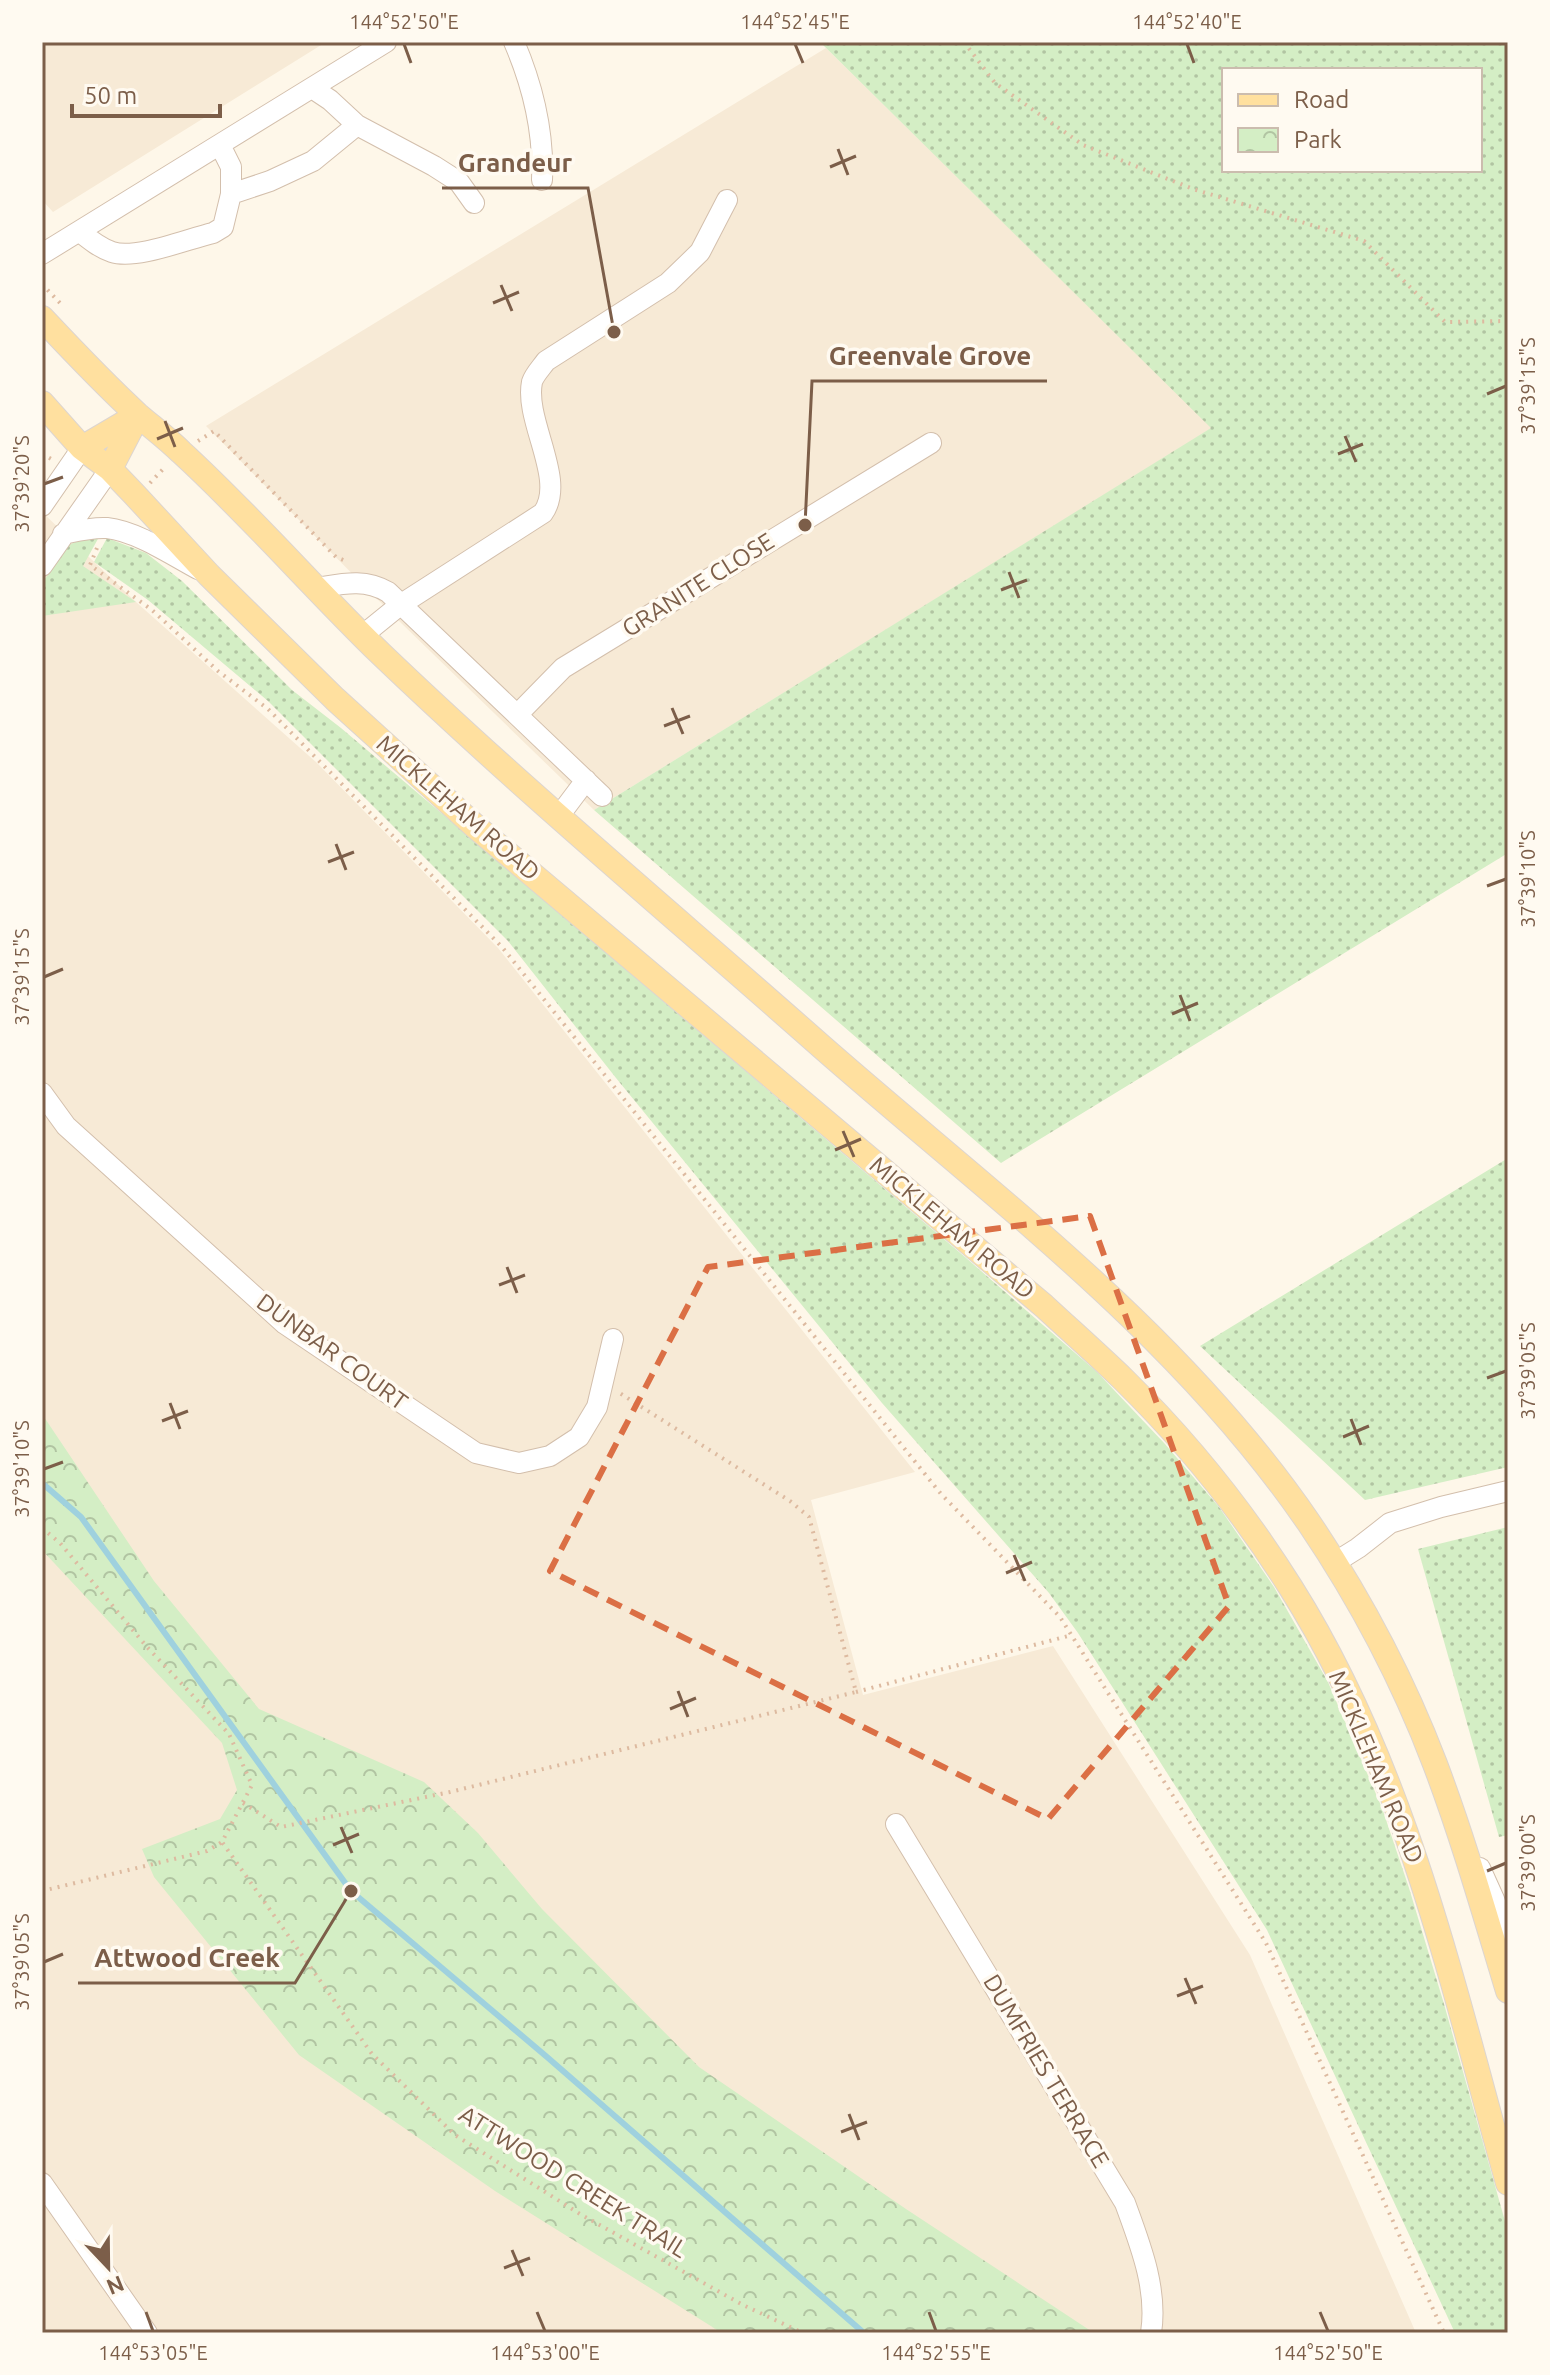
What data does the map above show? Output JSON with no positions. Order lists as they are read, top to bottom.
{
  "streets": {
    "main road": ["MICKLEHAM ROAD"],
    "street": ["GRANITE CLOSE", "DUNBAR COURT", "DUMFRIES TERRACE"],
    "path": ["ATTWOOD CREEK TRAIL"]
  },
  "places": ["Grandeur", "Greenvale Grove", "Attwood Creek"],
  "legend": ["Road", "Park"],
  "scale_bar": "50 m",
  "north": "bottom",
  "coordinates": [
    "144°52'50\"E",
    "144°52'45\"E",
    "144°52'40\"E",
    "37°39'15\"S",
    "37°39'20\"S",
    "37°39'10\"S",
    "37°39'05\"S",
    "37°39'00\"S",
    "144°53'05\"E",
    "144°53'00\"E",
    "144°52'55\"E"
  ]
}
